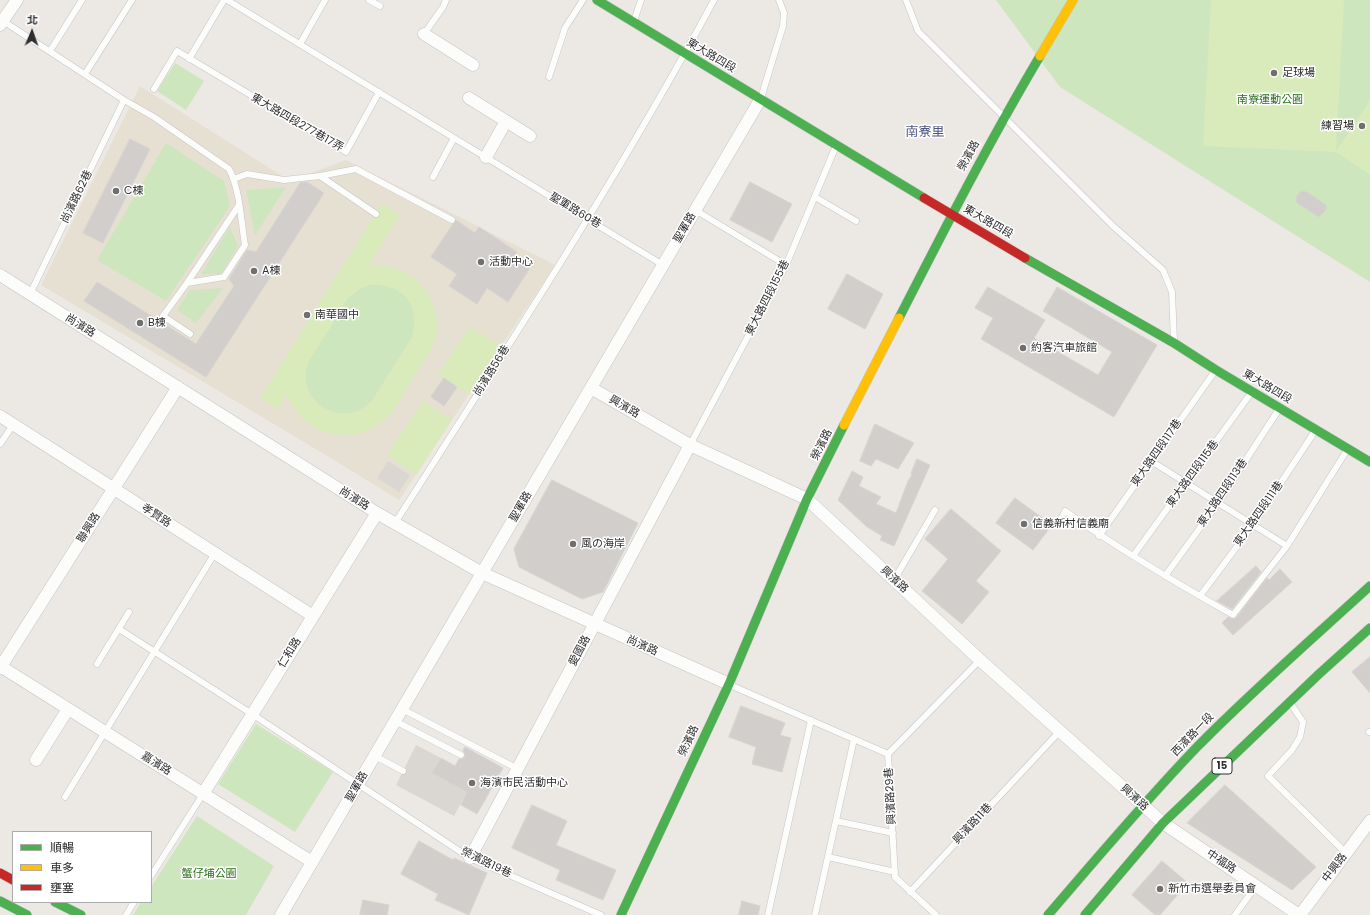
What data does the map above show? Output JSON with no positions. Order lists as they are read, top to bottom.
{
  "streets": {
    "main road": [
      "東大路四段",
      "榮濱路",
      "西濱路一段",
      "15"
    ],
    "street": [
      "聖軍路",
      "尚濱路",
      "興濱路",
      "孝賢路",
      "聯興路",
      "愛國路",
      "仁和路",
      "嘉濱路",
      "中福路",
      "中興路"
    ],
    "lane": [
      "東大路四段277巷17弄",
      "尚濱路62巷",
      "聖軍路60巷",
      "東大路四段155巷",
      "尚濱路56巷",
      "東大路四段117巷",
      "東大路四段115巷",
      "東大路四段113巷",
      "東大路四段111巷",
      "興濱路29巷",
      "興濱路11巷",
      "榮濱路19巷"
    ]
  },
  "crossings": [
    ["東大路四段", "榮濱路"],
    ["東大路四段", "聖軍路"],
    ["東大路四段", "東大路四段155巷"],
    ["東大路四段", "尚濱路56巷"],
    ["東大路四段", "東大路四段117巷"],
    ["東大路四段", "東大路四段115巷"],
    ["東大路四段", "東大路四段113巷"],
    ["東大路四段", "東大路四段111巷"],
    ["東大路四段277巷17弄", "聖軍路60巷"],
    ["榮濱路", "尚濱路"],
    ["榮濱路", "興濱路"],
    ["尚濱路62巷", "尚濱路"],
    ["聖軍路60巷", "聖軍路"],
    ["聖軍路60巷", "尚濱路56巷"],
    ["聖軍路", "尚濱路"],
    ["聖軍路", "興濱路"],
    ["聖軍路", "嘉濱路"],
    ["聖軍路", "榮濱路19巷"],
    ["東大路四段155巷", "興濱路"],
    ["東大路四段155巷", "愛國路"],
    ["尚濱路", "尚濱路56巷"],
    ["尚濱路", "聯興路"],
    ["尚濱路", "愛國路"],
    ["尚濱路", "仁和路"],
    ["興濱路", "愛國路"],
    ["興濱路", "西濱路一段"],
    ["興濱路", "15"],
    ["興濱路", "興濱路29巷"],
    ["興濱路", "興濱路11巷"],
    ["興濱路", "中福路"],
    ["孝賢路", "聯興路"],
    ["孝賢路", "仁和路"],
    ["聯興路", "嘉濱路"],
    ["愛國路", "榮濱路19巷"],
    ["仁和路", "嘉濱路"],
    ["仁和路", "榮濱路19巷"],
    ["15", "中福路"],
    ["中福路", "中興路"]
  ],
  "districts": ["南寮里"],
  "parks": ["南寮運動公園", "蟹仔埔公園"],
  "places": [
    "足球場",
    "練習場",
    "C棟",
    "活動中心",
    "A棟",
    "南華國中",
    "B棟",
    "約客汽車旅館",
    "信義新村信義廟",
    "風の海岸",
    "海濱市民活動中心",
    "新竹市選舉委員會"
  ],
  "legend": ["順暢", "車多", "壅塞"],
  "north": "top"
}
